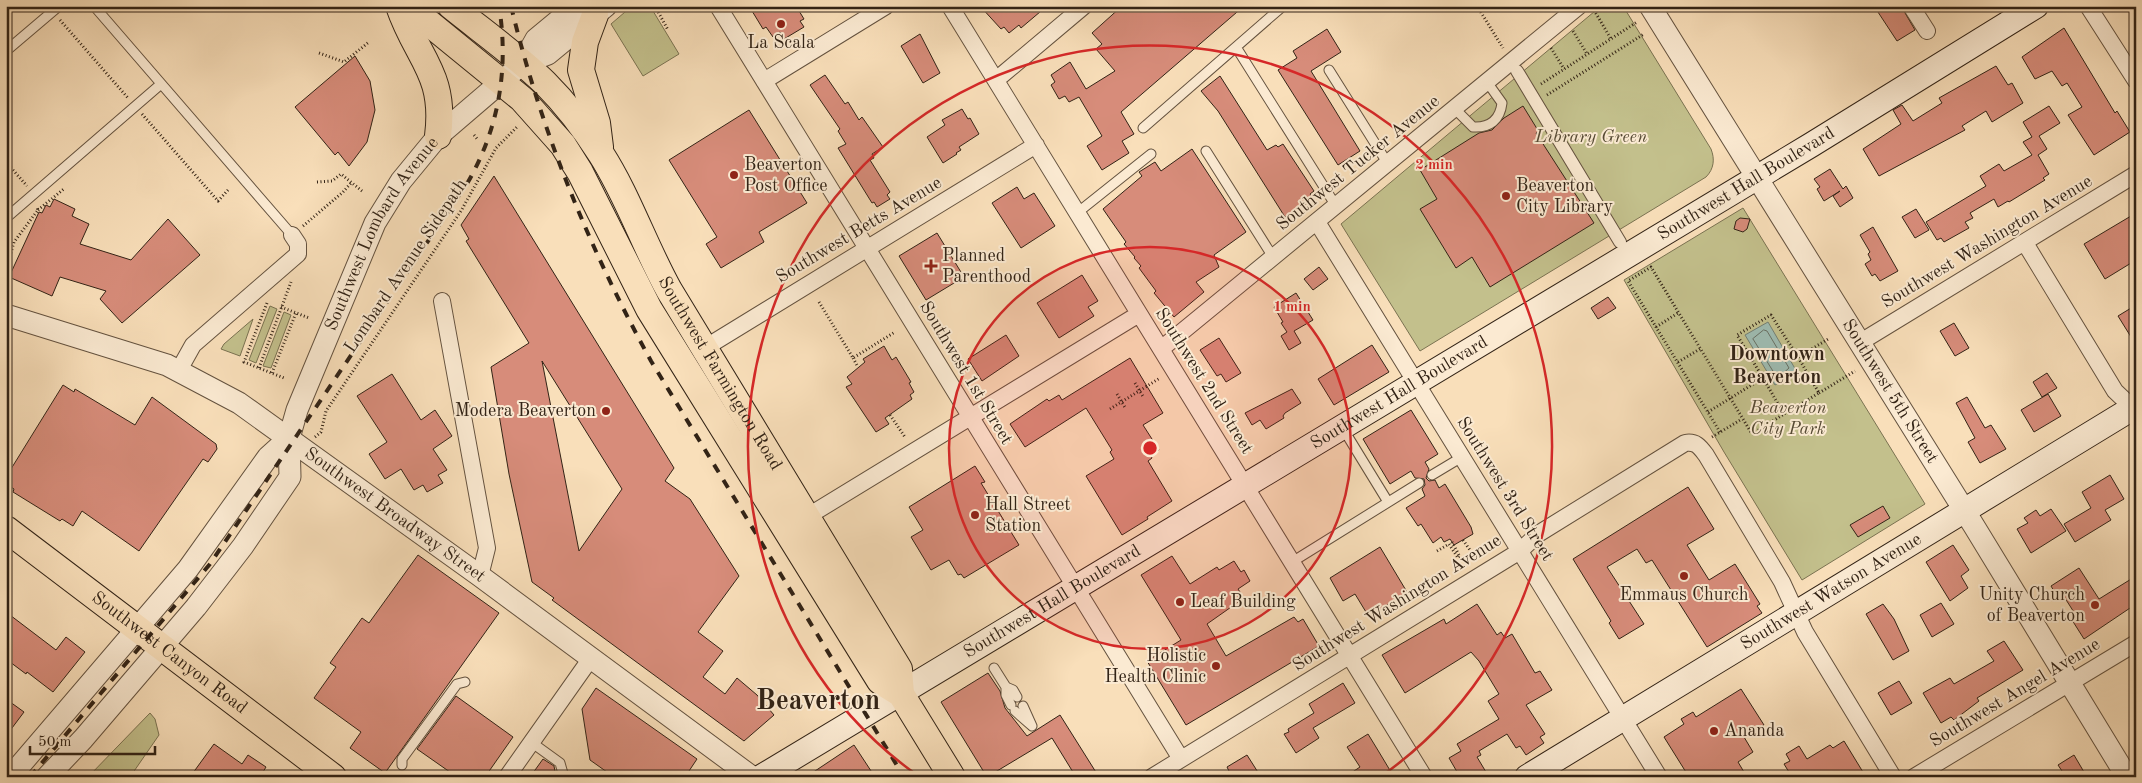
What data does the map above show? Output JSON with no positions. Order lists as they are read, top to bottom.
{
  "streets": {
    "main road": [
      "Southwest Hall Boulevard",
      "Southwest Farmington Road",
      "Southwest Watson Avenue",
      "Southwest Canyon Road"
    ],
    "street": [
      "Southwest Tucker Avenue",
      "Southwest Betts Avenue",
      "Southwest Lombard Avenue",
      "Southwest Washington Avenue",
      "Southwest 1st Street",
      "Southwest 2nd Street",
      "Southwest 5th Street",
      "Southwest 3rd Street",
      "Southwest Broadway Street",
      "Southwest Angel Avenue"
    ],
    "path": ["Lombard Avenue Sidepath"]
  },
  "crossings": [
    ["Southwest Tucker Avenue", "Southwest 2nd Street"],
    ["Southwest Tucker Avenue", "Southwest 3rd Street"],
    ["Southwest Hall Boulevard", "Southwest 1st Street"],
    ["Southwest Hall Boulevard", "Southwest Farmington Road"],
    ["Southwest Hall Boulevard", "Southwest 2nd Street"],
    ["Southwest Hall Boulevard", "Southwest 5th Street"],
    ["Southwest Hall Boulevard", "Southwest 3rd Street"],
    ["Southwest Betts Avenue", "Southwest 1st Street"],
    ["Southwest Betts Avenue", "Southwest Farmington Road"],
    ["Southwest Betts Avenue", "Southwest 2nd Street"],
    ["Southwest Lombard Avenue", "Southwest Farmington Road"],
    ["Southwest Lombard Avenue", "Southwest Broadway Street"],
    ["Southwest Lombard Avenue", "Southwest Canyon Road"],
    ["Southwest Washington Avenue", "Southwest 1st Street"],
    ["Southwest Washington Avenue", "Southwest 2nd Street"],
    ["Southwest Washington Avenue", "Southwest 5th Street"],
    ["Southwest Washington Avenue", "Southwest 3rd Street"],
    ["Southwest 5th Street", "Southwest Watson Avenue"],
    ["Southwest 5th Street", "Southwest Angel Avenue"],
    ["Southwest 3rd Street", "Southwest Watson Avenue"]
  ],
  "districts": ["Downtown Beaverton", "Beaverton"],
  "parks": ["Library Green", "Beaverton City Park"],
  "places": {
    "other": [
      "La Scala",
      "Beaverton Post Office",
      "Beaverton City Library",
      "Modera Beaverton",
      "Hall Street Station",
      "Emmaus Church",
      "Leaf Building",
      "Unity Church of Beaverton",
      "Holistic Health Clinic",
      "Ananda"
    ],
    "health": ["Planned Parenthood"]
  },
  "scale_bar": "50 m",
  "rings": ["2 min", "1 min"]
}
